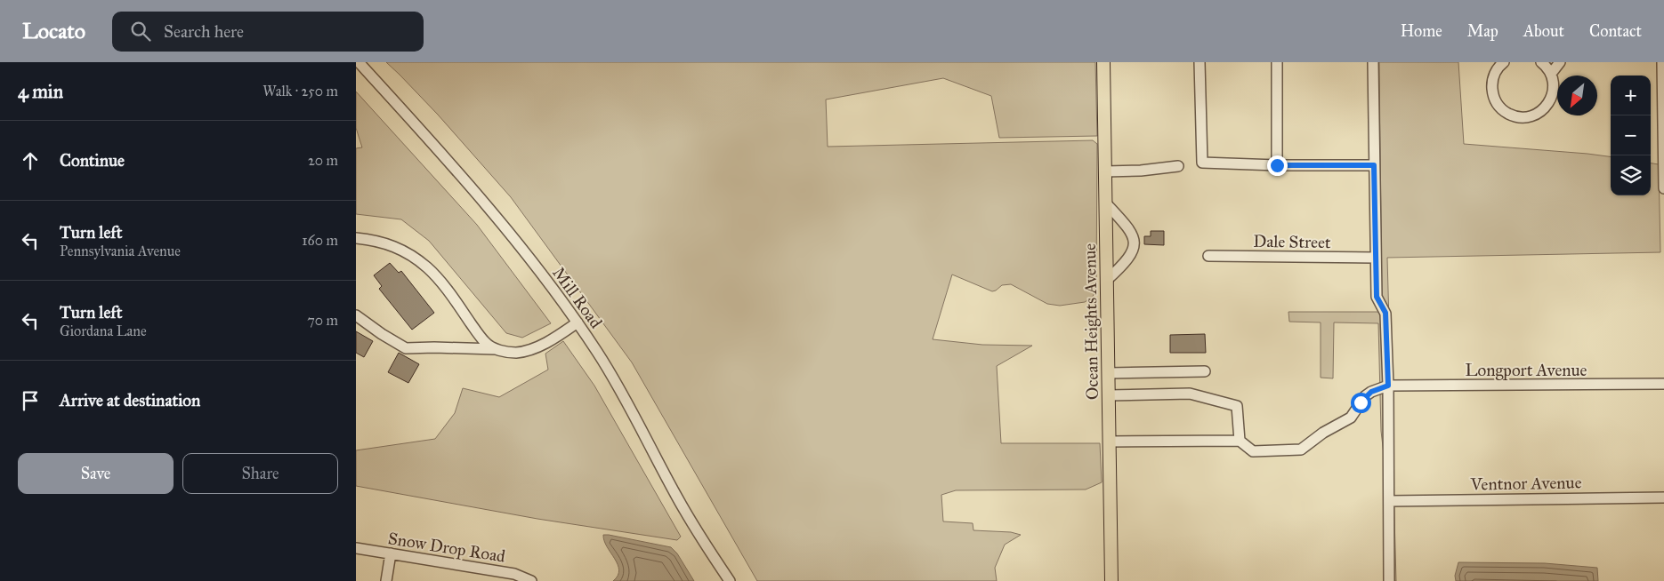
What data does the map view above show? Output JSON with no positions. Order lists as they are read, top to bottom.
{
  "streets": {
    "main road": ["Ocean Heights Avenue"],
    "street": [
      "Dale Street",
      "Mill Road",
      "Longport Avenue",
      "Ventnor Avenue",
      "Snow Drop Road"
    ]
  },
  "north": "bottom left",
  "page": {
    "header": "Locato",
    "search": "Search here",
    "nav": [
      "Home",
      "Map",
      "About",
      "Contact"
    ],
    "heading": ["4 min", "Walk · 250 m"],
    "map_buttons": ["+", "−"],
    "list": [
      ["Continue", "20 m"],
      ["Turn left", "Pennsylvania Avenue", "160 m"],
      ["Turn left", "Giordana Lane", "70 m"],
      "Arrive at destination"
    ],
    "buttons": ["Save", "Share"]
  }
}
